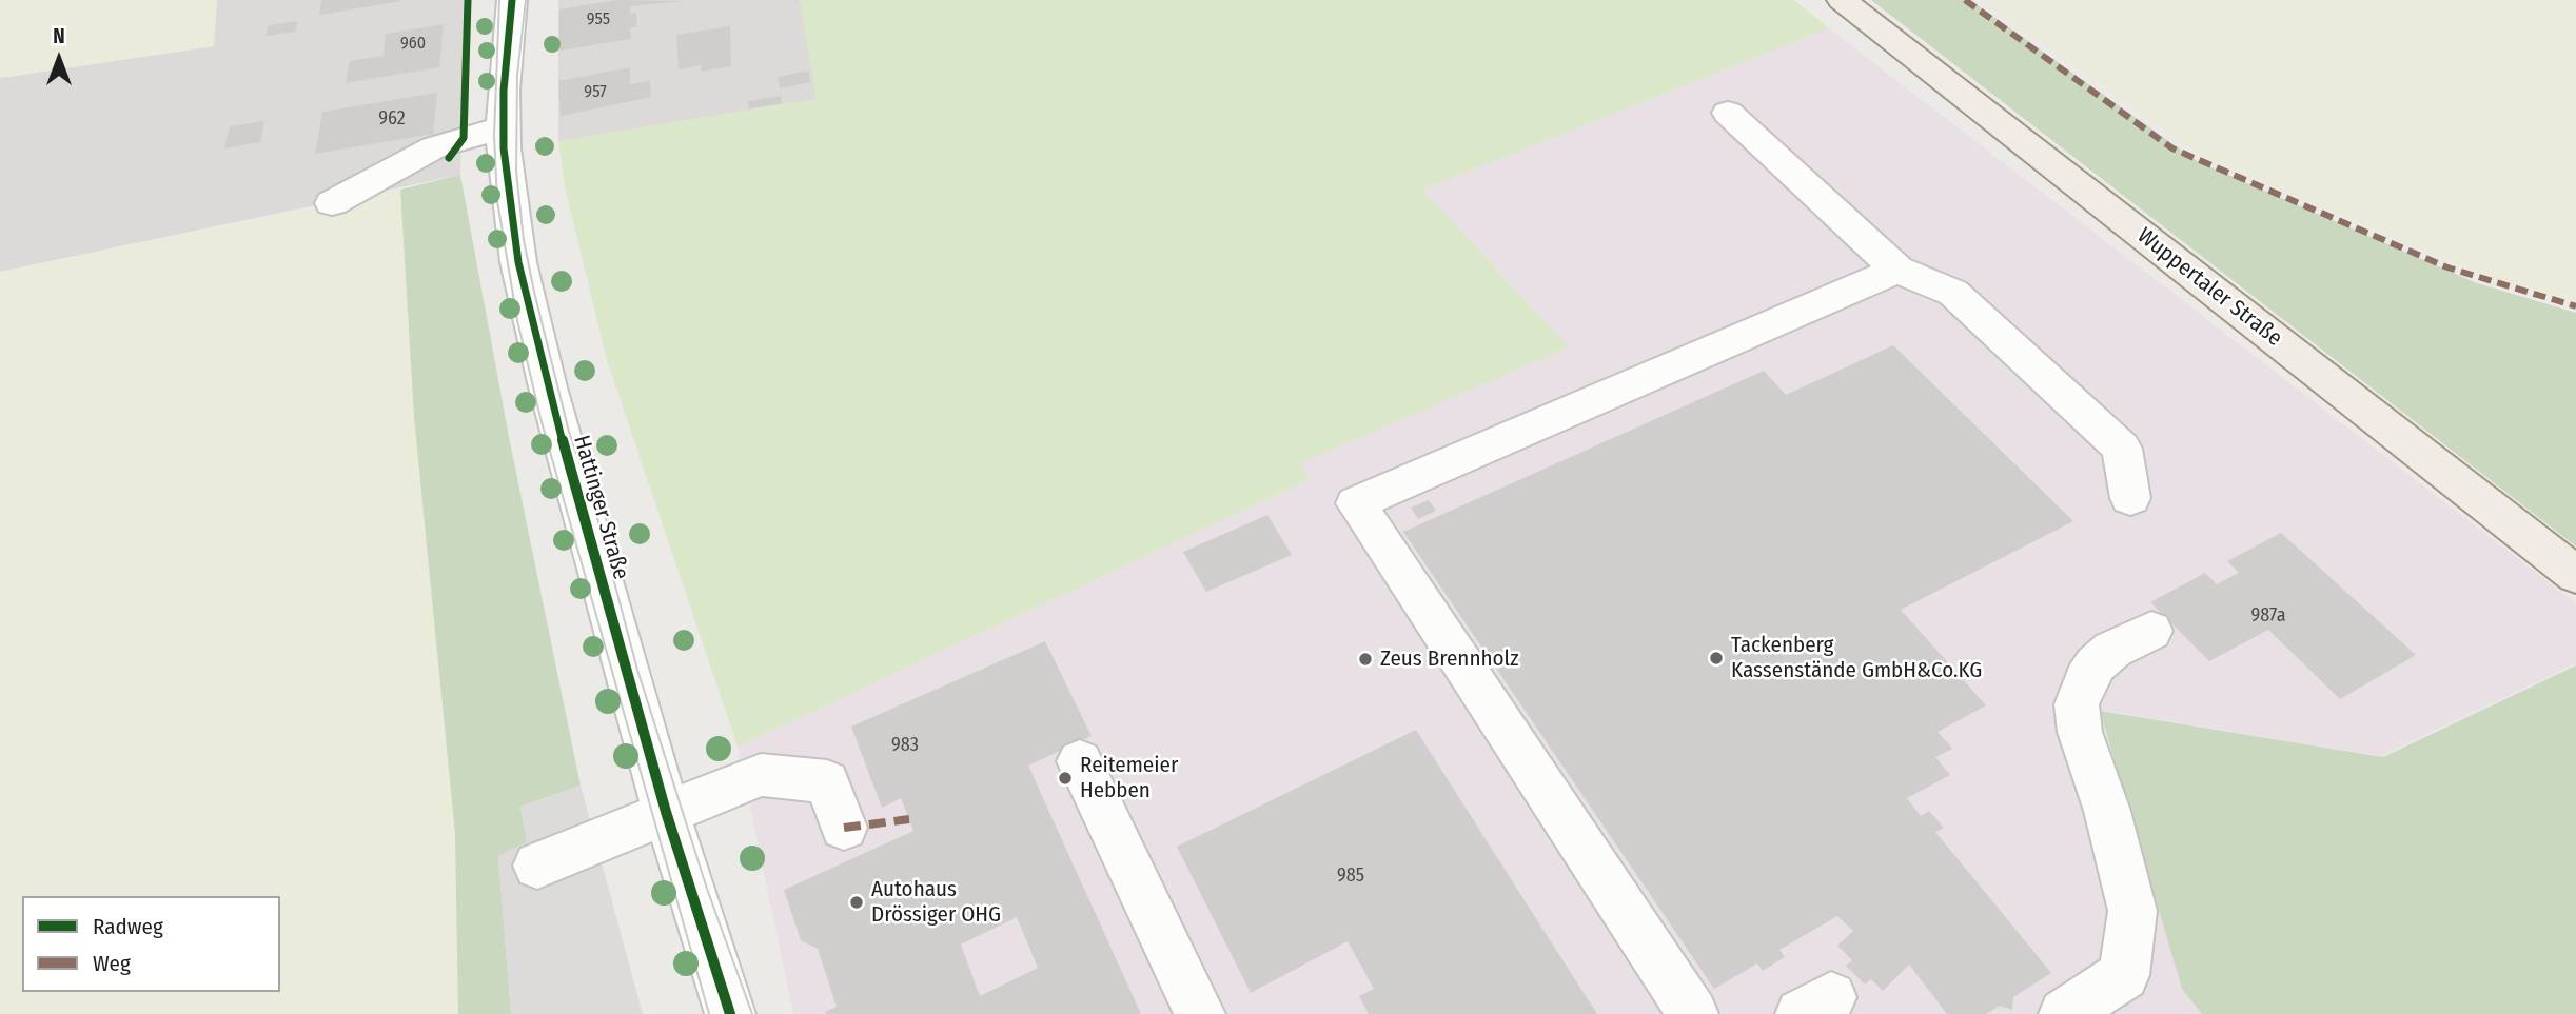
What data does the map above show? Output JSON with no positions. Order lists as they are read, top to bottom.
{
  "streets": {
    "main road": ["Wuppertaler Straße"],
    "street": ["Hattinger Straße"]
  },
  "places": [
    "Tackenberg Kassenstände GmbH&Co.KG",
    "Zeus Brennholz",
    "Reitemeier Hebben",
    "Autohaus Drössiger OHG"
  ],
  "house_numbers": [
    "955",
    "960",
    "957",
    "962",
    "987a",
    "983",
    "985"
  ],
  "legend": ["Radweg", "Weg"],
  "north": "top"
}
